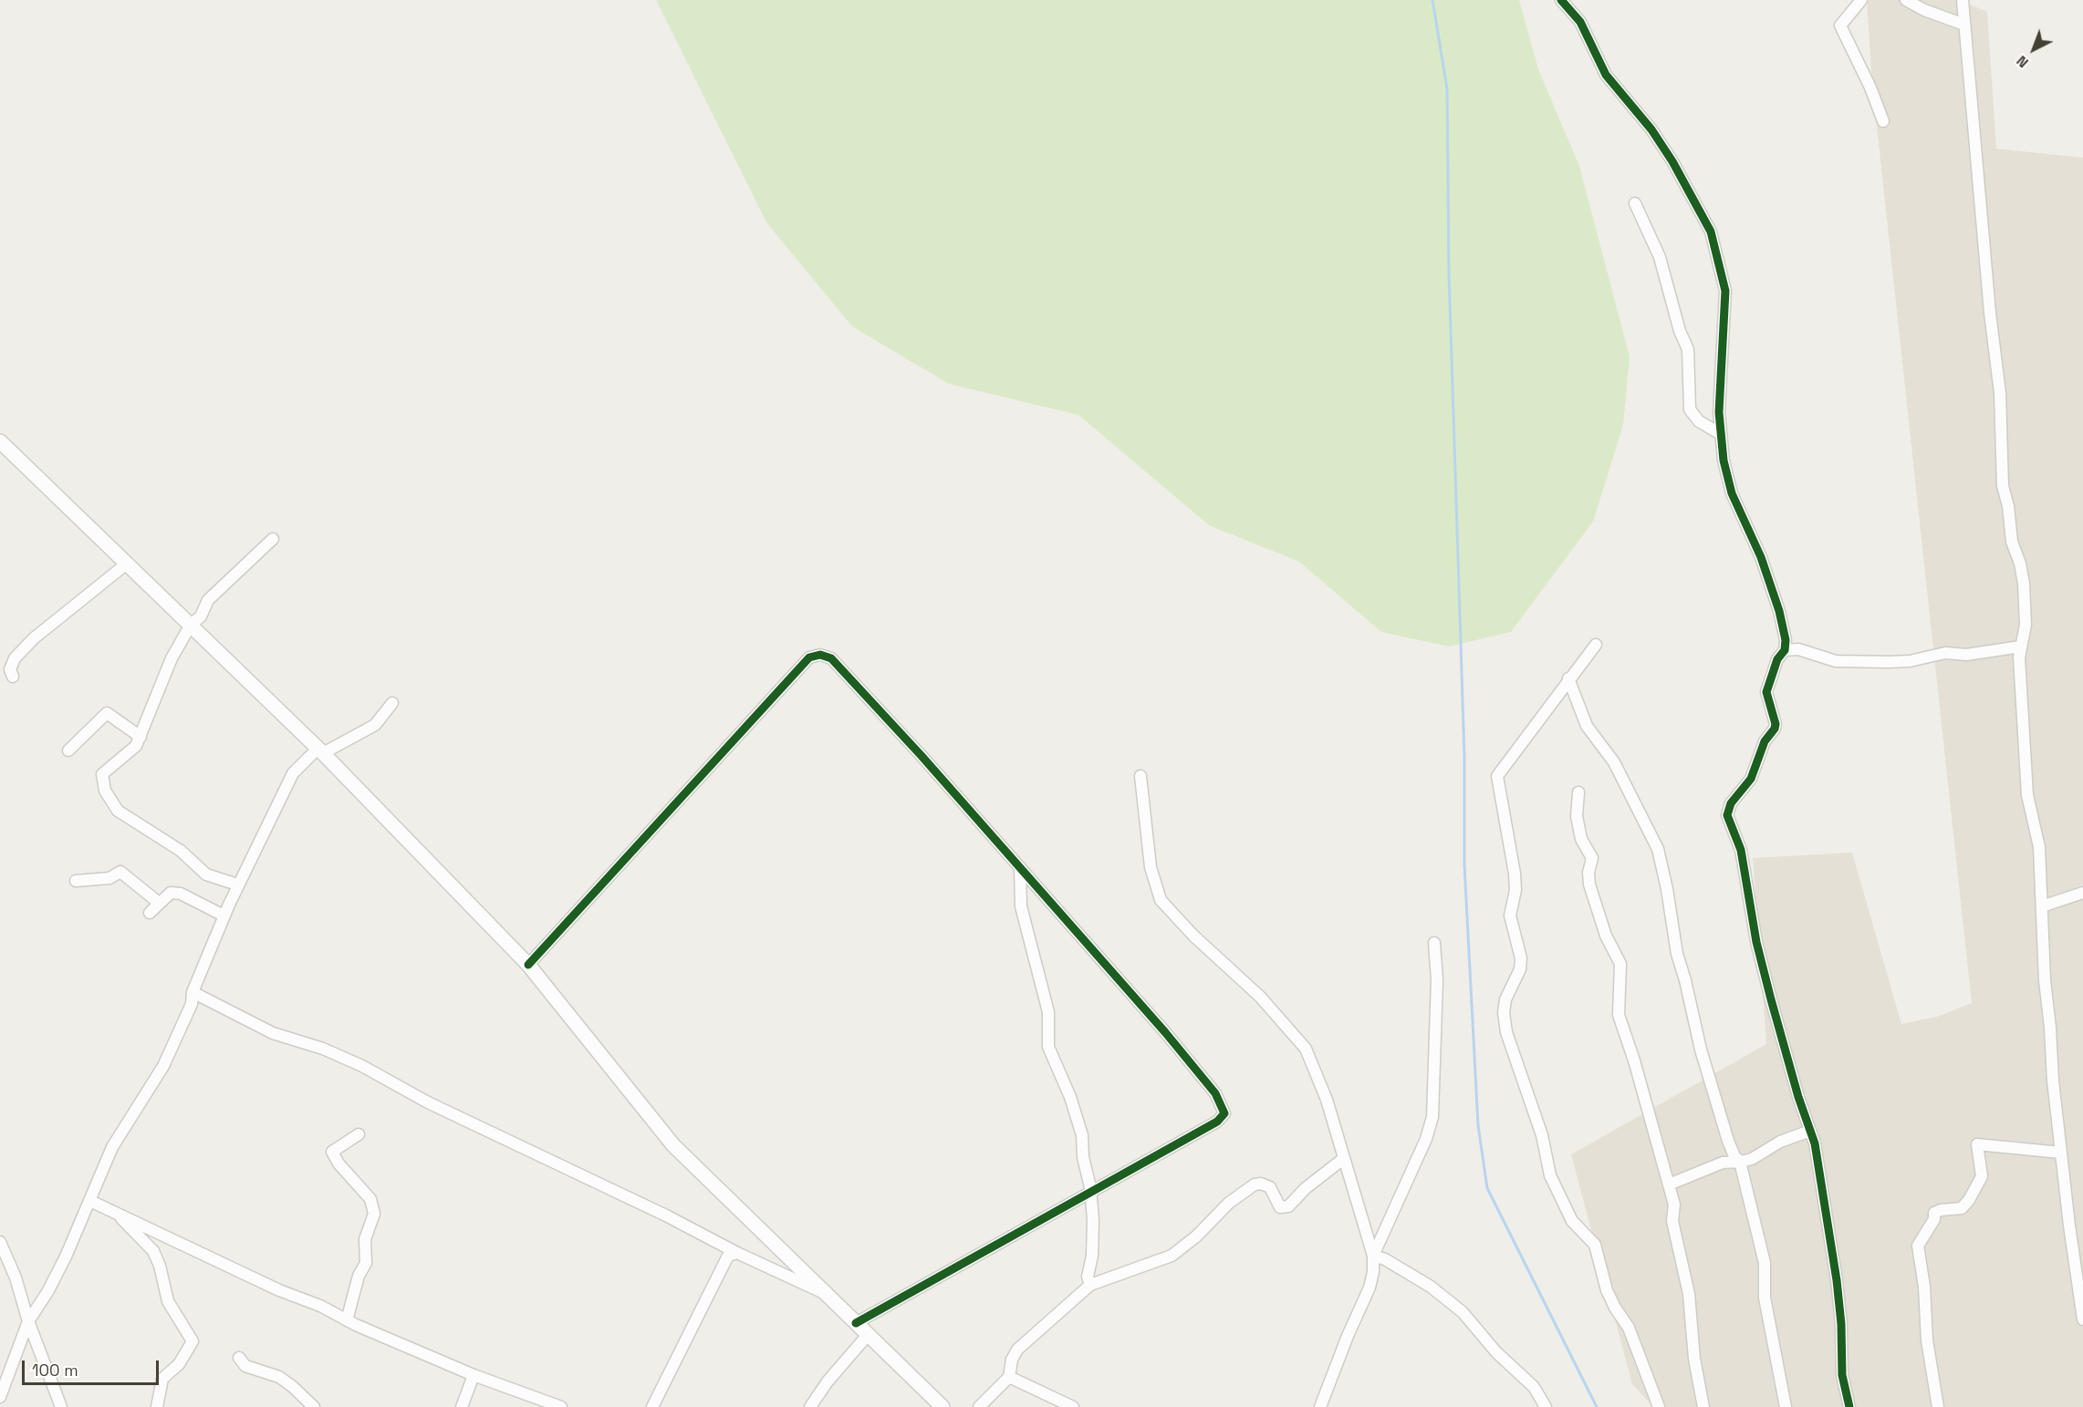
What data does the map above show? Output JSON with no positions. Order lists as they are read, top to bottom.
{
  "scale_bar": "100 m",
  "north": "bottom left"
}
